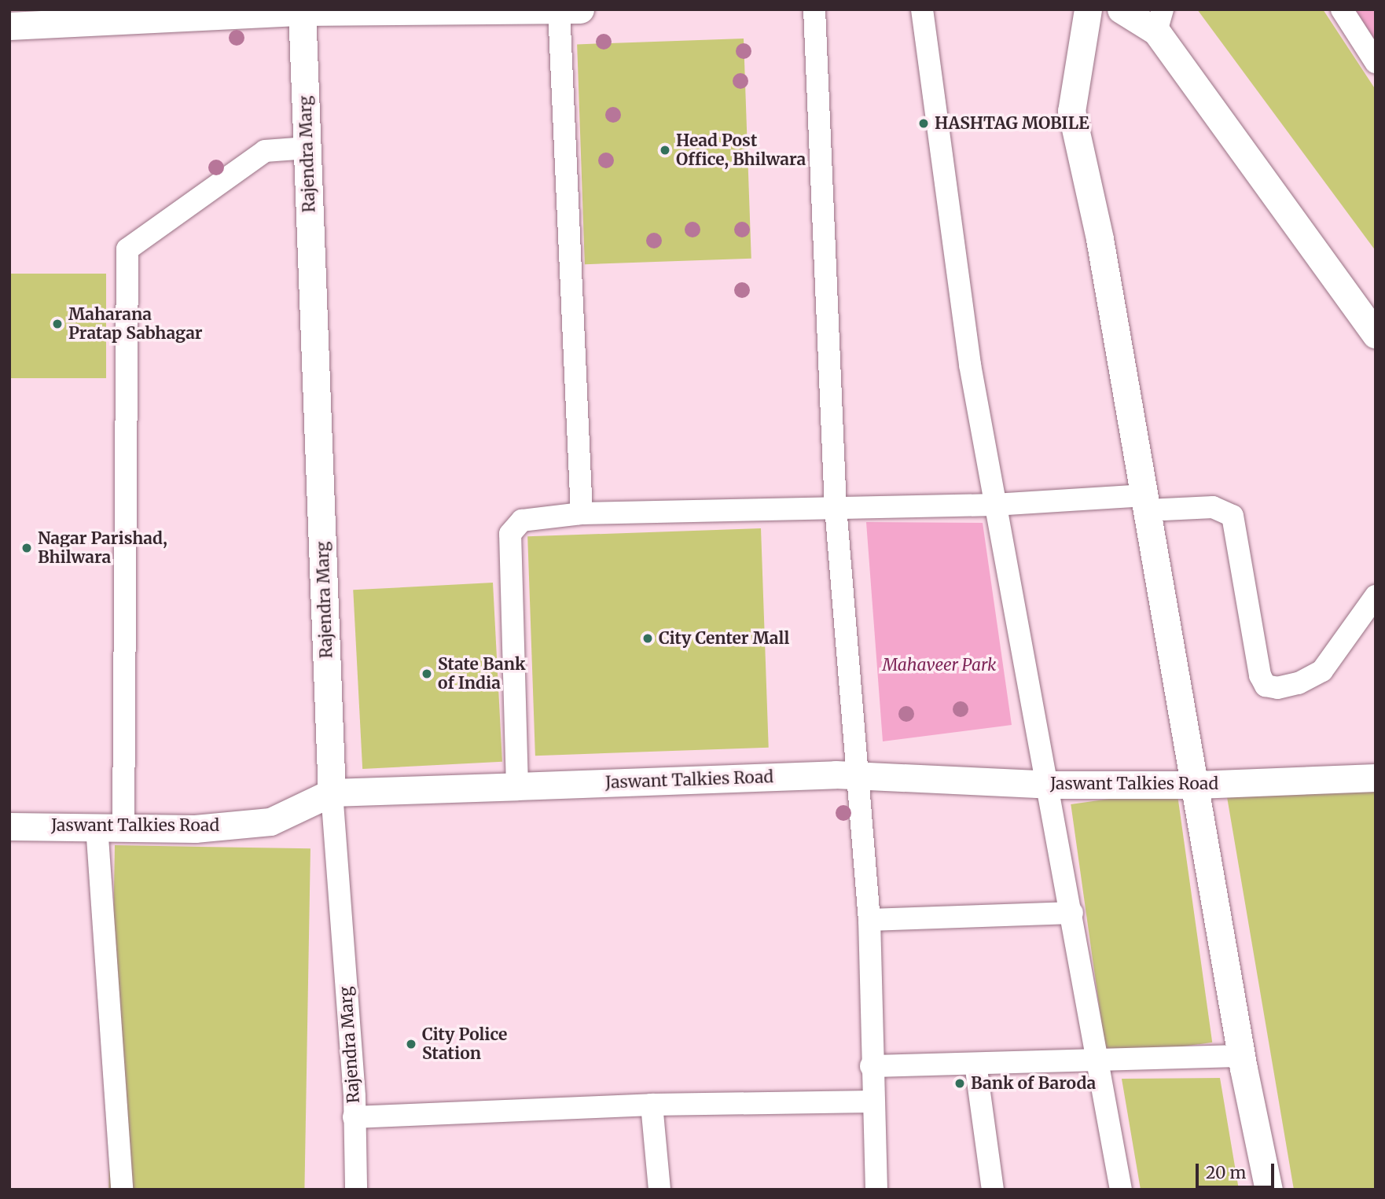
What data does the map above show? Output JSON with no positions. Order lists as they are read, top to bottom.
{
  "streets": {
    "street": ["Rajendra Marg", "Jaswant Talkies Road"]
  },
  "crossings": [
    ["Rajendra Marg", "Jaswant Talkies Road"]
  ],
  "parks": ["Mahaveer Park"],
  "places": [
    "HASHTAG MOBILE",
    "Head Post Office, Bhilwara",
    "Maharana Pratap Sabhagar",
    "Nagar Parishad, Bhilwara",
    "City Center Mall",
    "State Bank of India",
    "City Police Station",
    "Bank of Baroda"
  ],
  "scale_bar": "20 m"
}
